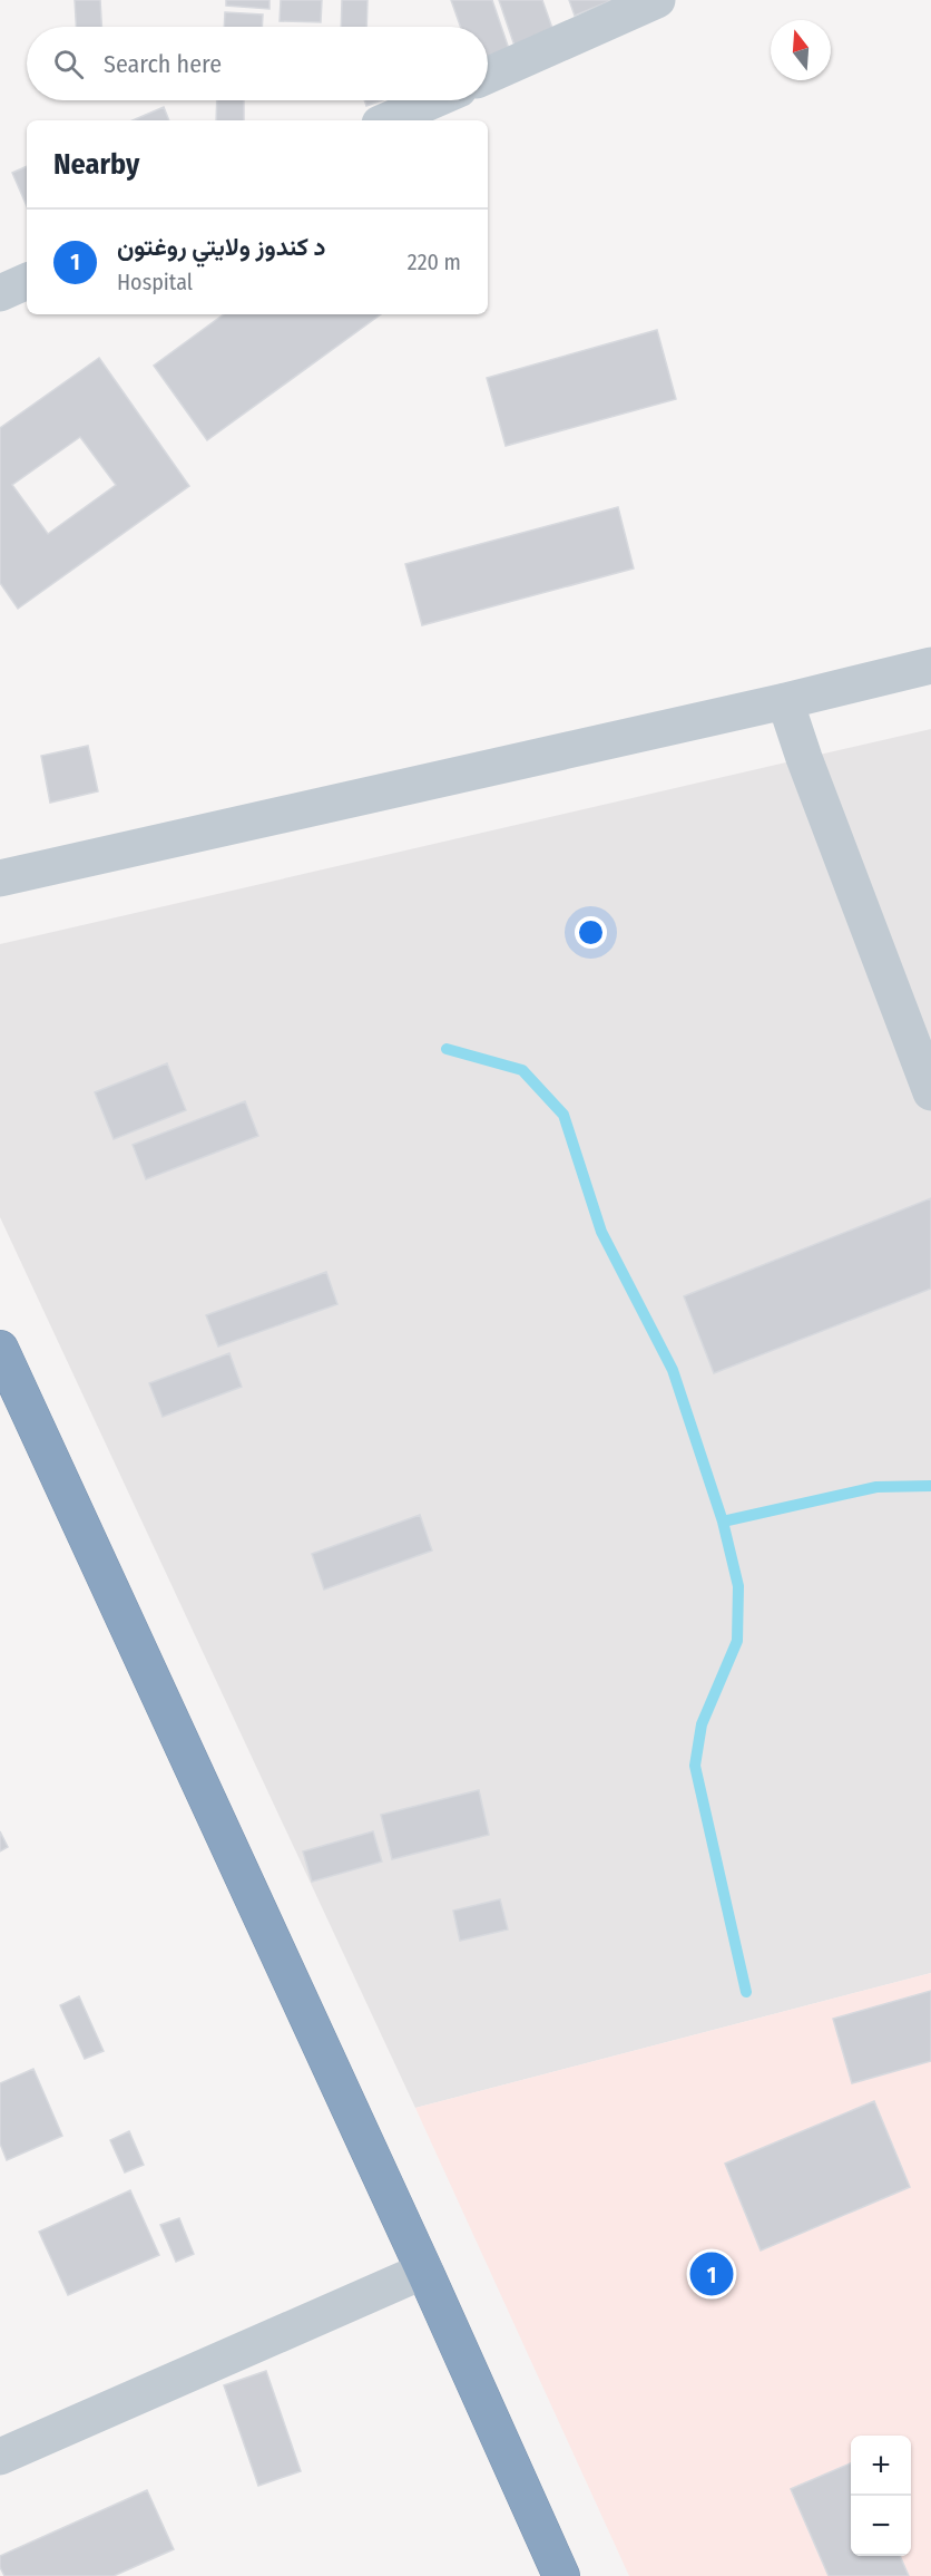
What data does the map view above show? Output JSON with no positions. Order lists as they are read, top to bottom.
{
  "north": "top",
  "page": {
    "search": "Search here",
    "heading": "Nearby",
    "list": [
      {
        "mark": "1",
        "name": "د کندوز ولایتي روغتون",
        "note": "Hospital",
        "value": "220 m"
      }
    ],
    "pins": "1",
    "map_buttons": ["+", "−"]
  }
}
